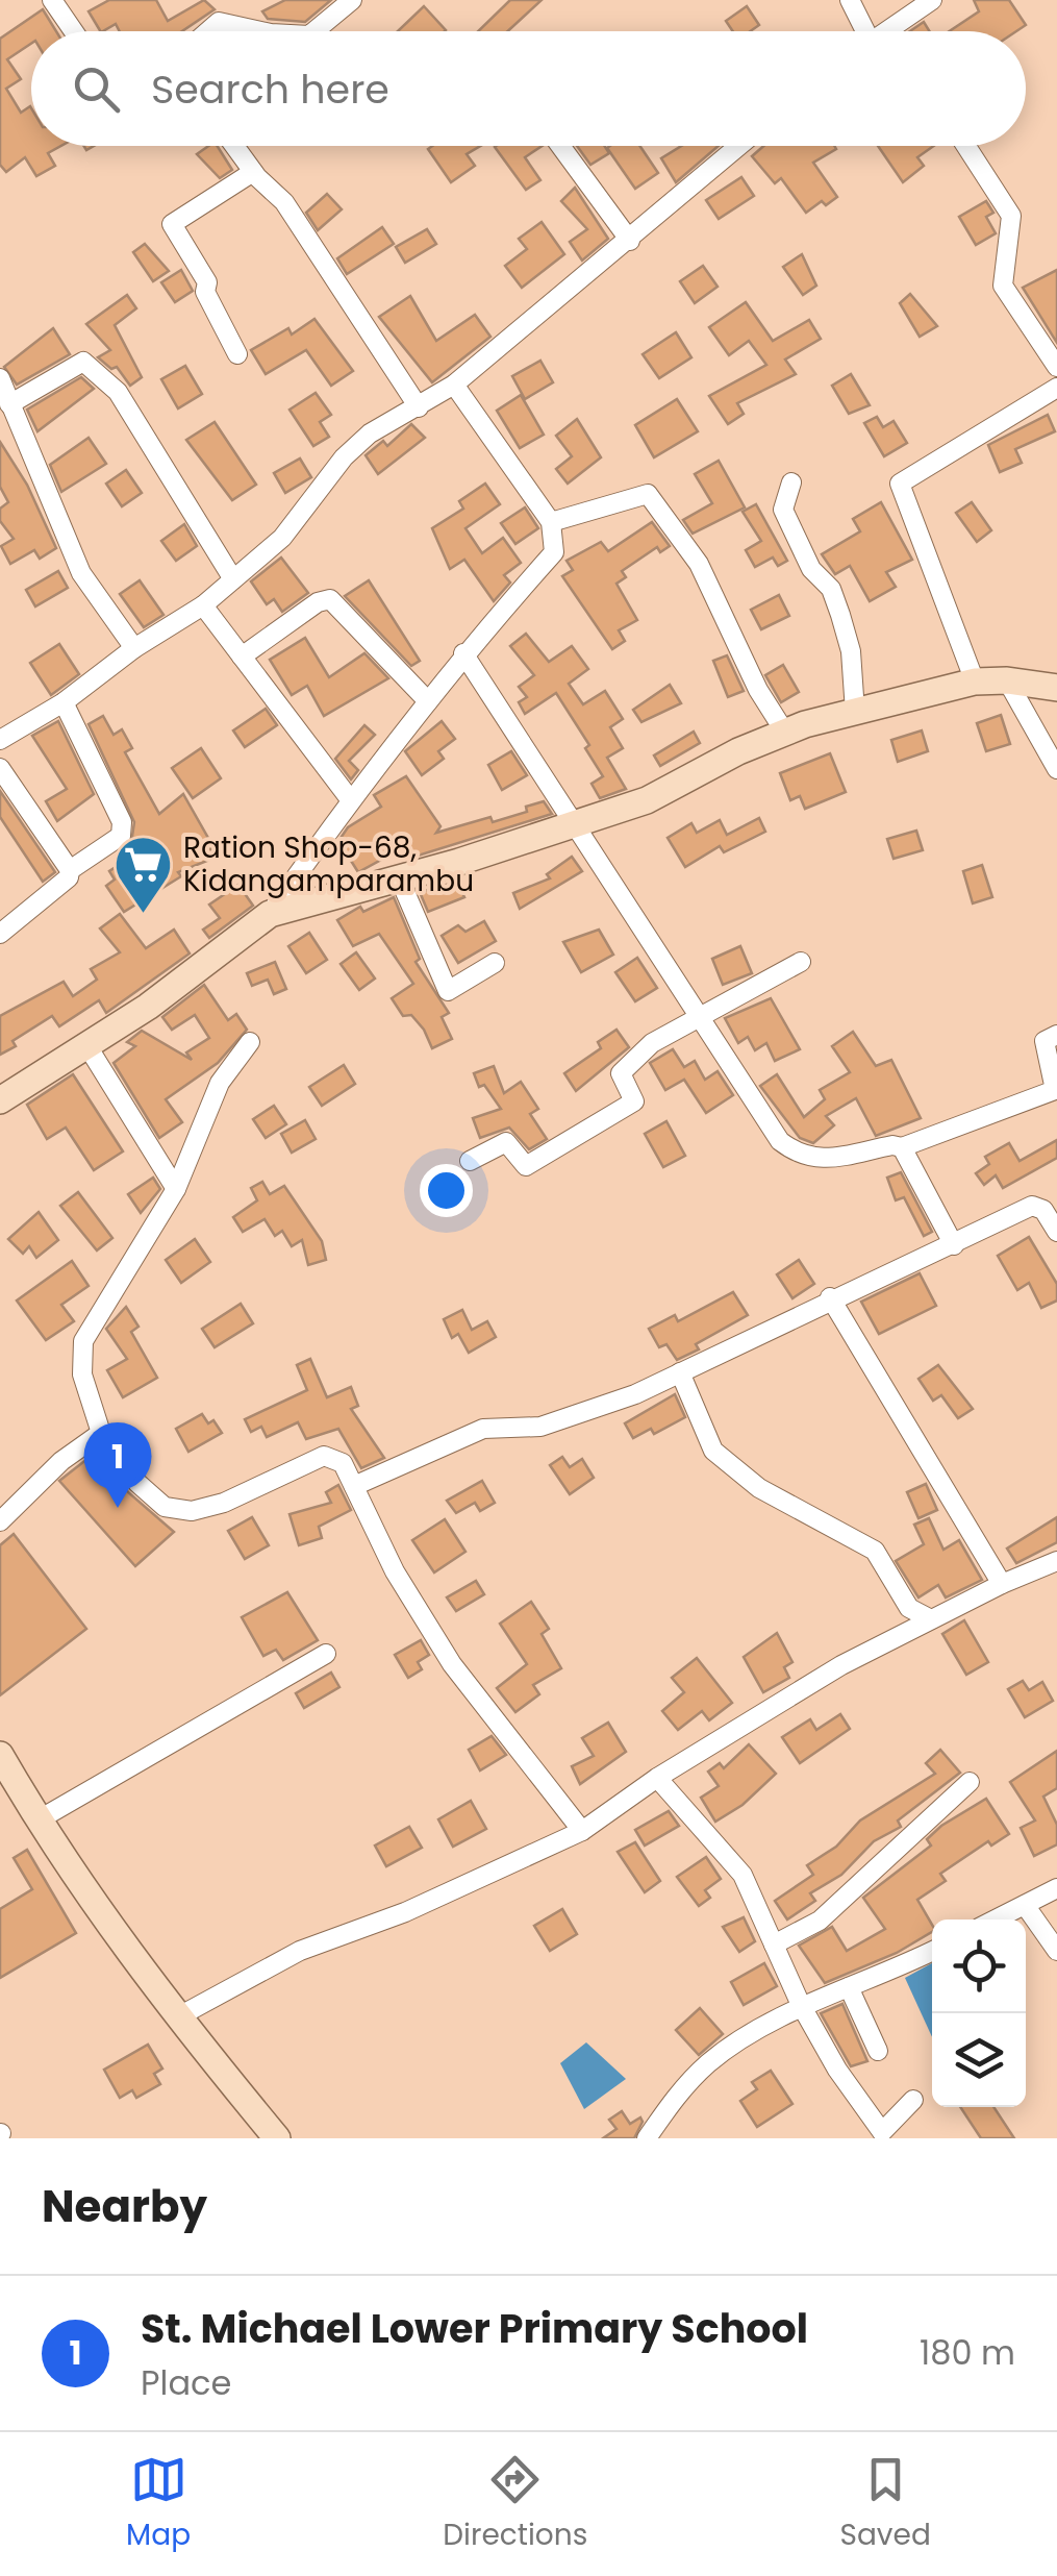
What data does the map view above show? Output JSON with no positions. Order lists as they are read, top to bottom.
{
  "places": {
    "supermarket": ["Ration Shop-68, Kidangamparambu"]
  },
  "page": {
    "search": "Search here",
    "pins": "1",
    "heading": "Nearby",
    "list": [
      {
        "mark": "1",
        "name": "St. Michael Lower Primary School",
        "note": "Place",
        "value": "180 m"
      }
    ],
    "nav": ["Map", "Directions", "Saved"]
  }
}
